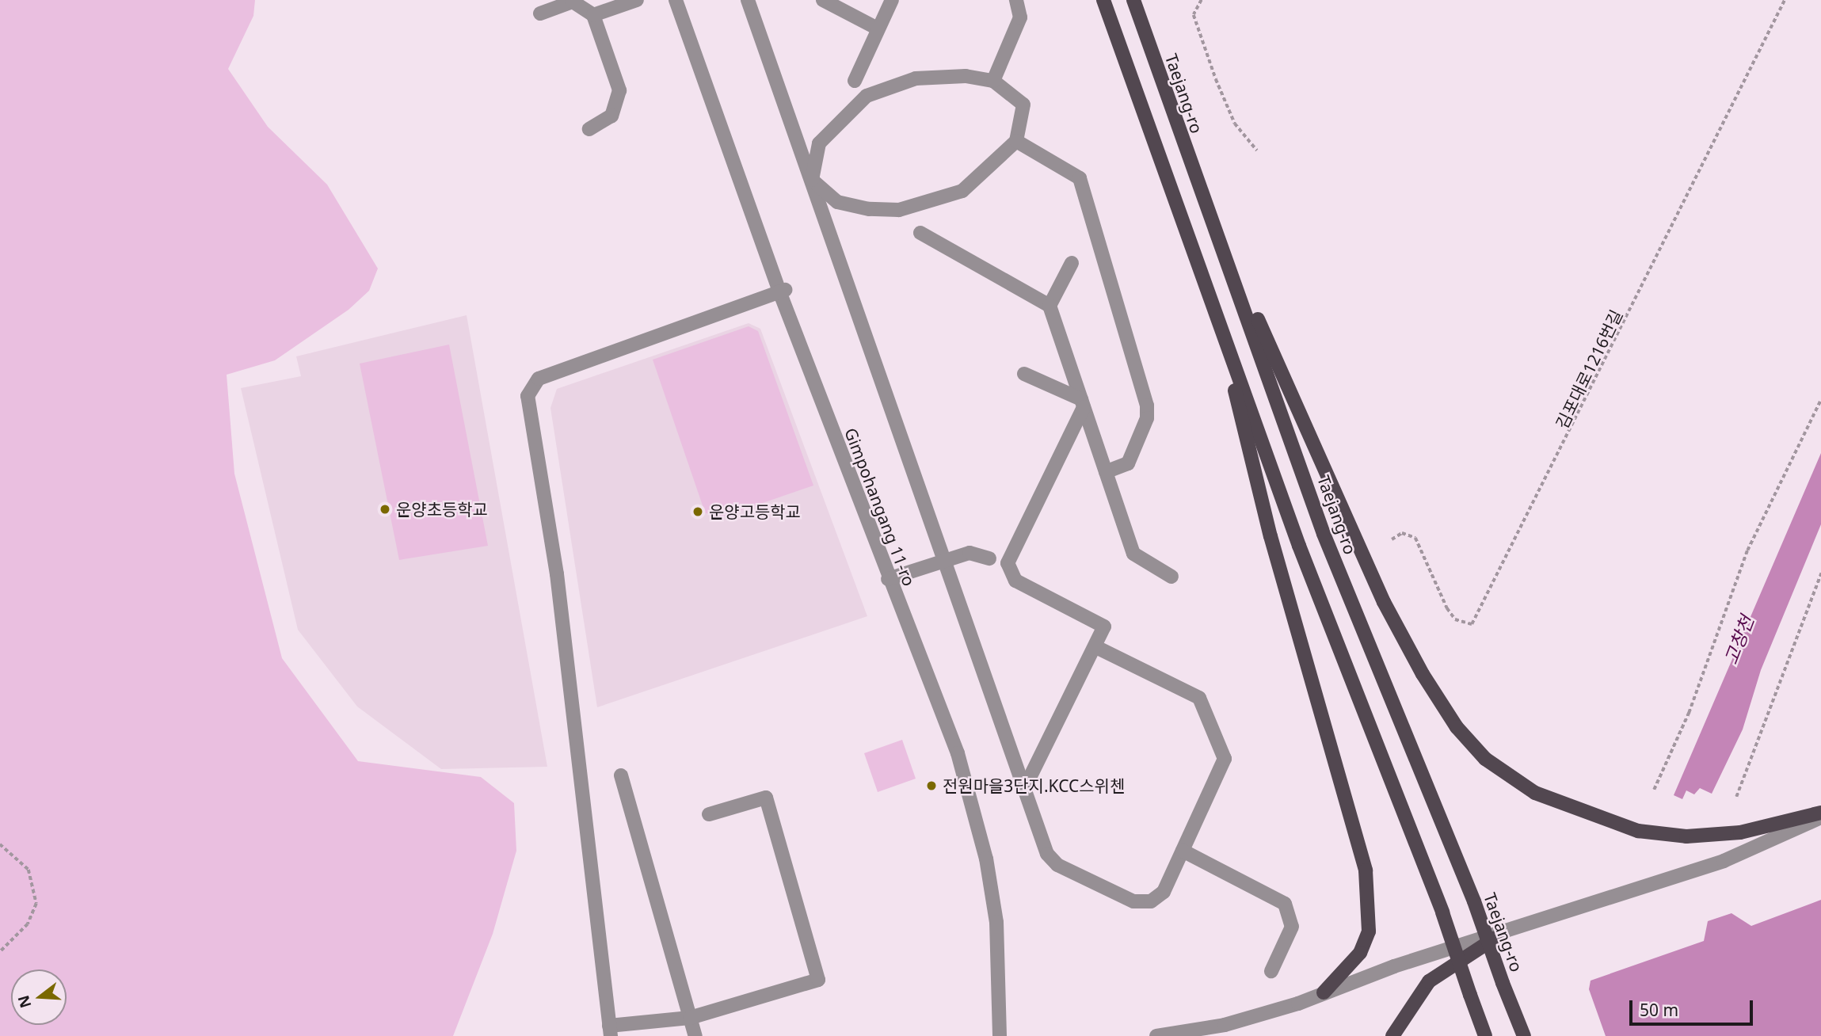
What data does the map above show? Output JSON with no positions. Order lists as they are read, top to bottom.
{
  "streets": {
    "main road": ["Taejang-ro"],
    "street": ["Gimpohangang 11-ro"],
    "path": ["김포대로1216번길"]
  },
  "water": ["고창천"],
  "places": ["운양초등학교", "운양고등학교", "전원마을3단지.KCC스위첸"],
  "scale_bar": "50 m",
  "north": "left"
}
